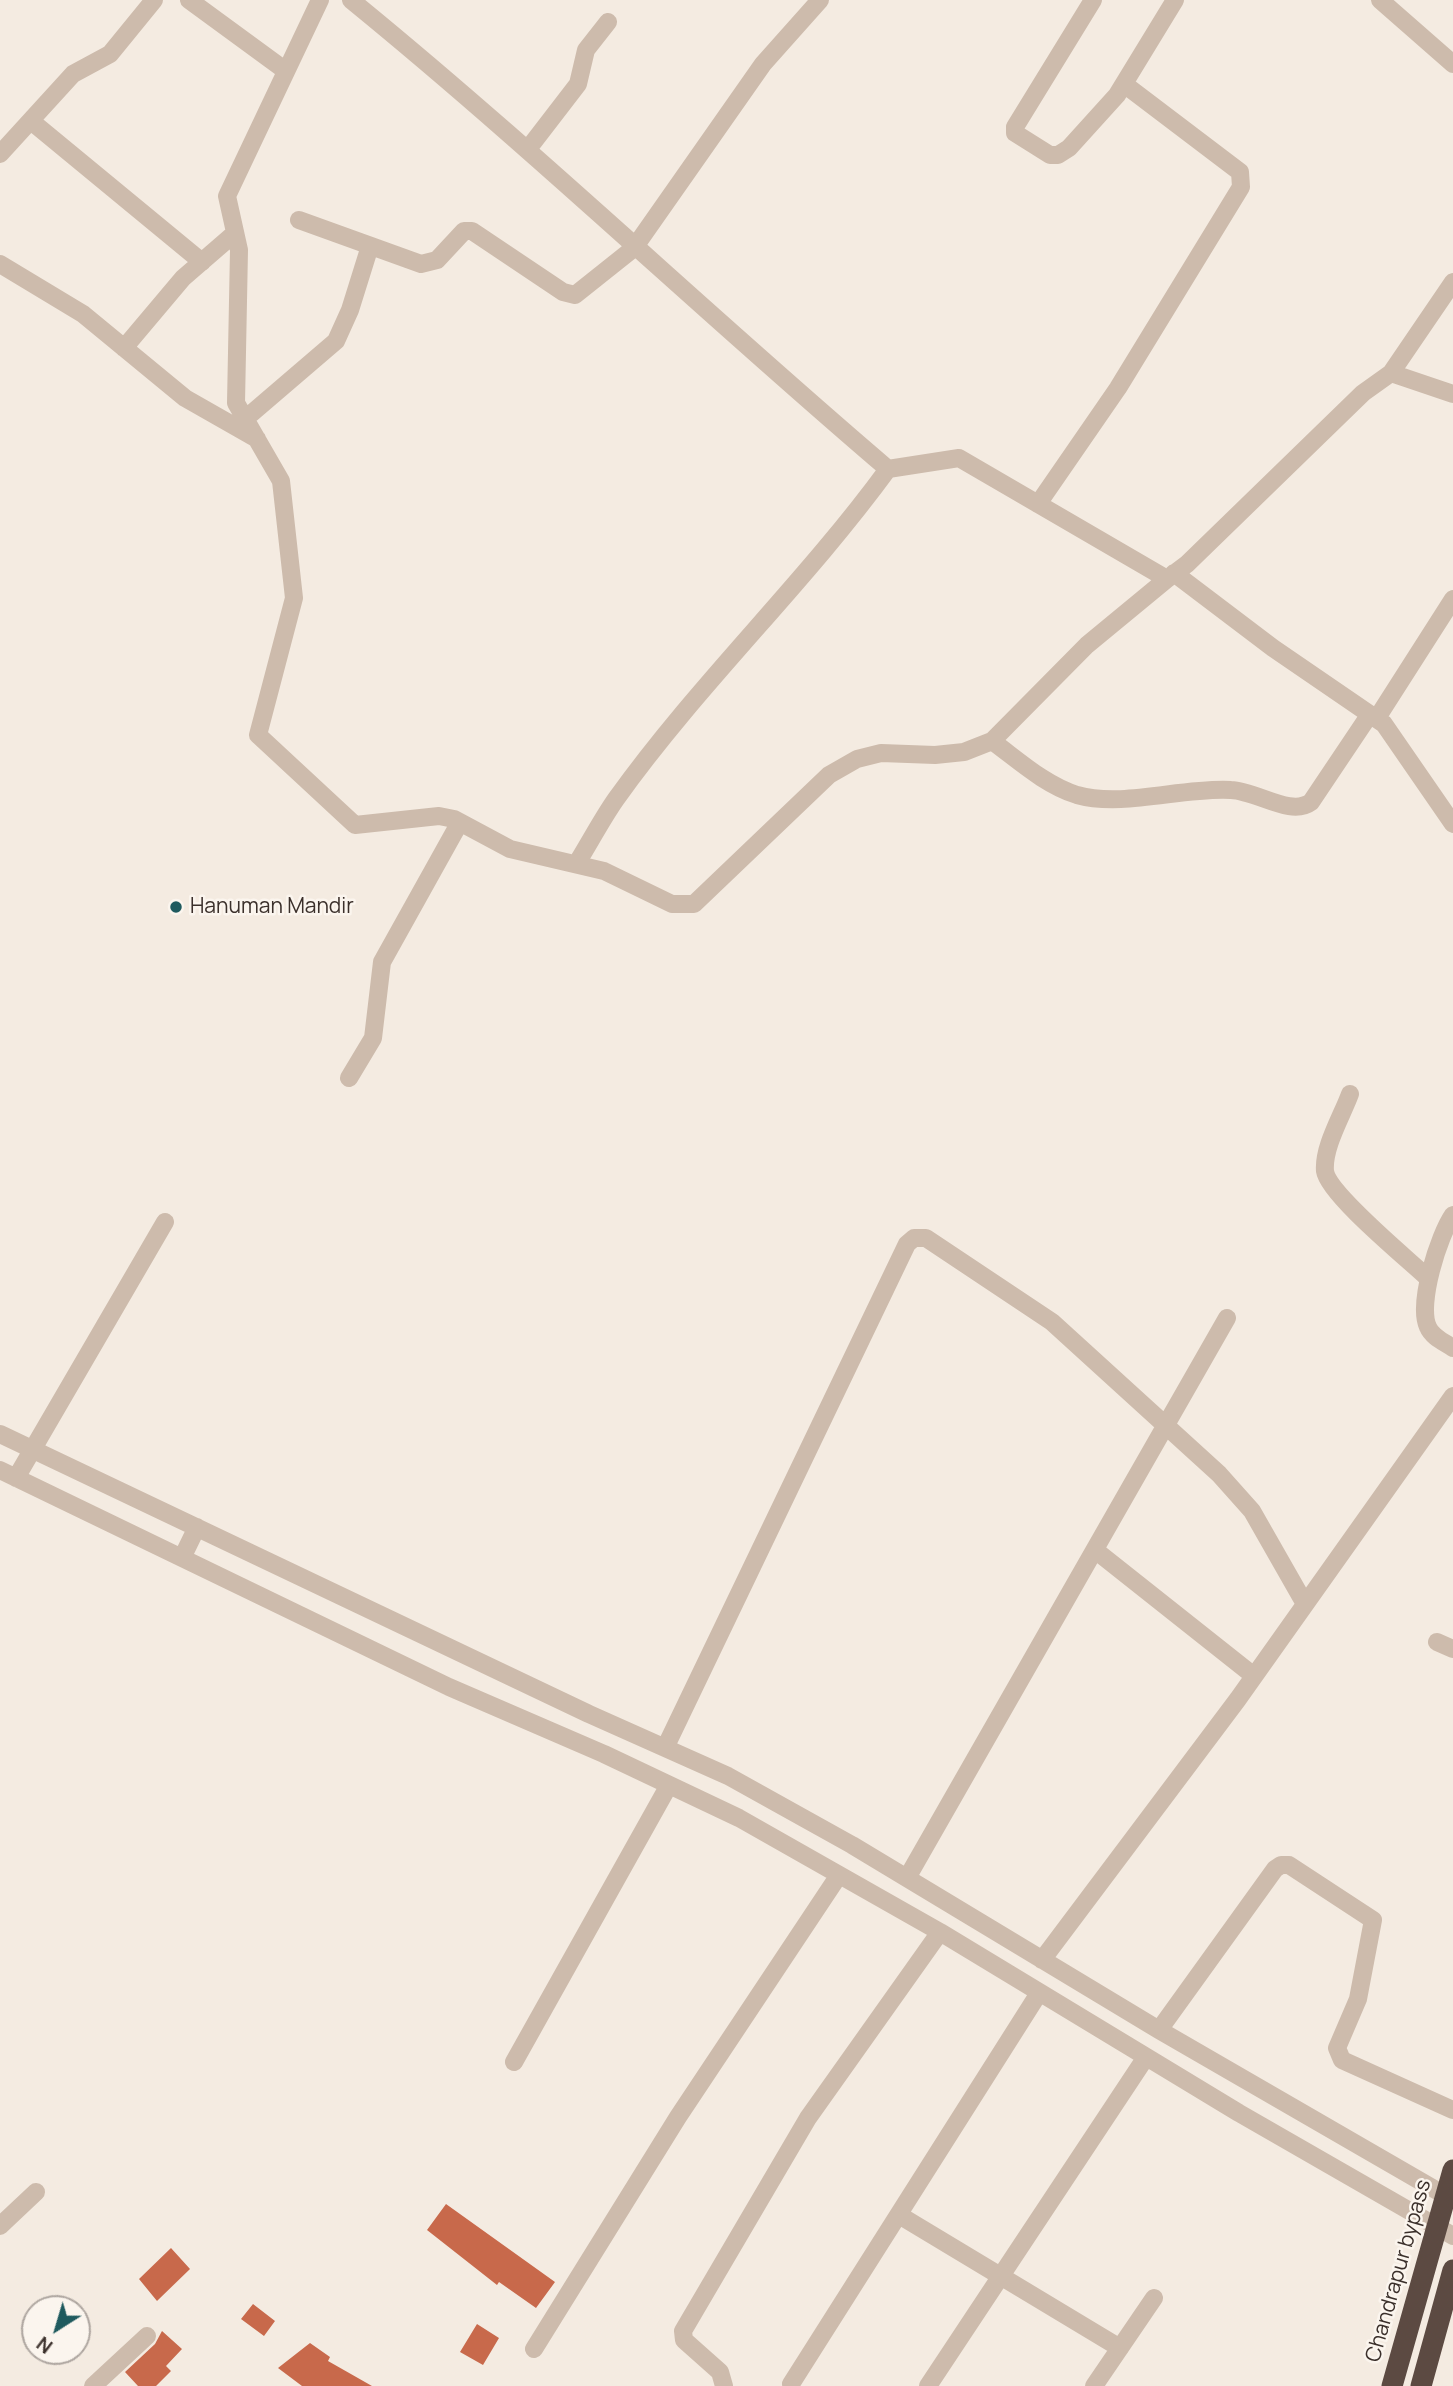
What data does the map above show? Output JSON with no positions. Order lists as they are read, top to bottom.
{
  "streets": {
    "highway": ["Chandrapur bypass"]
  },
  "places": ["Hanuman Mandir"],
  "north": "bottom left"
}
